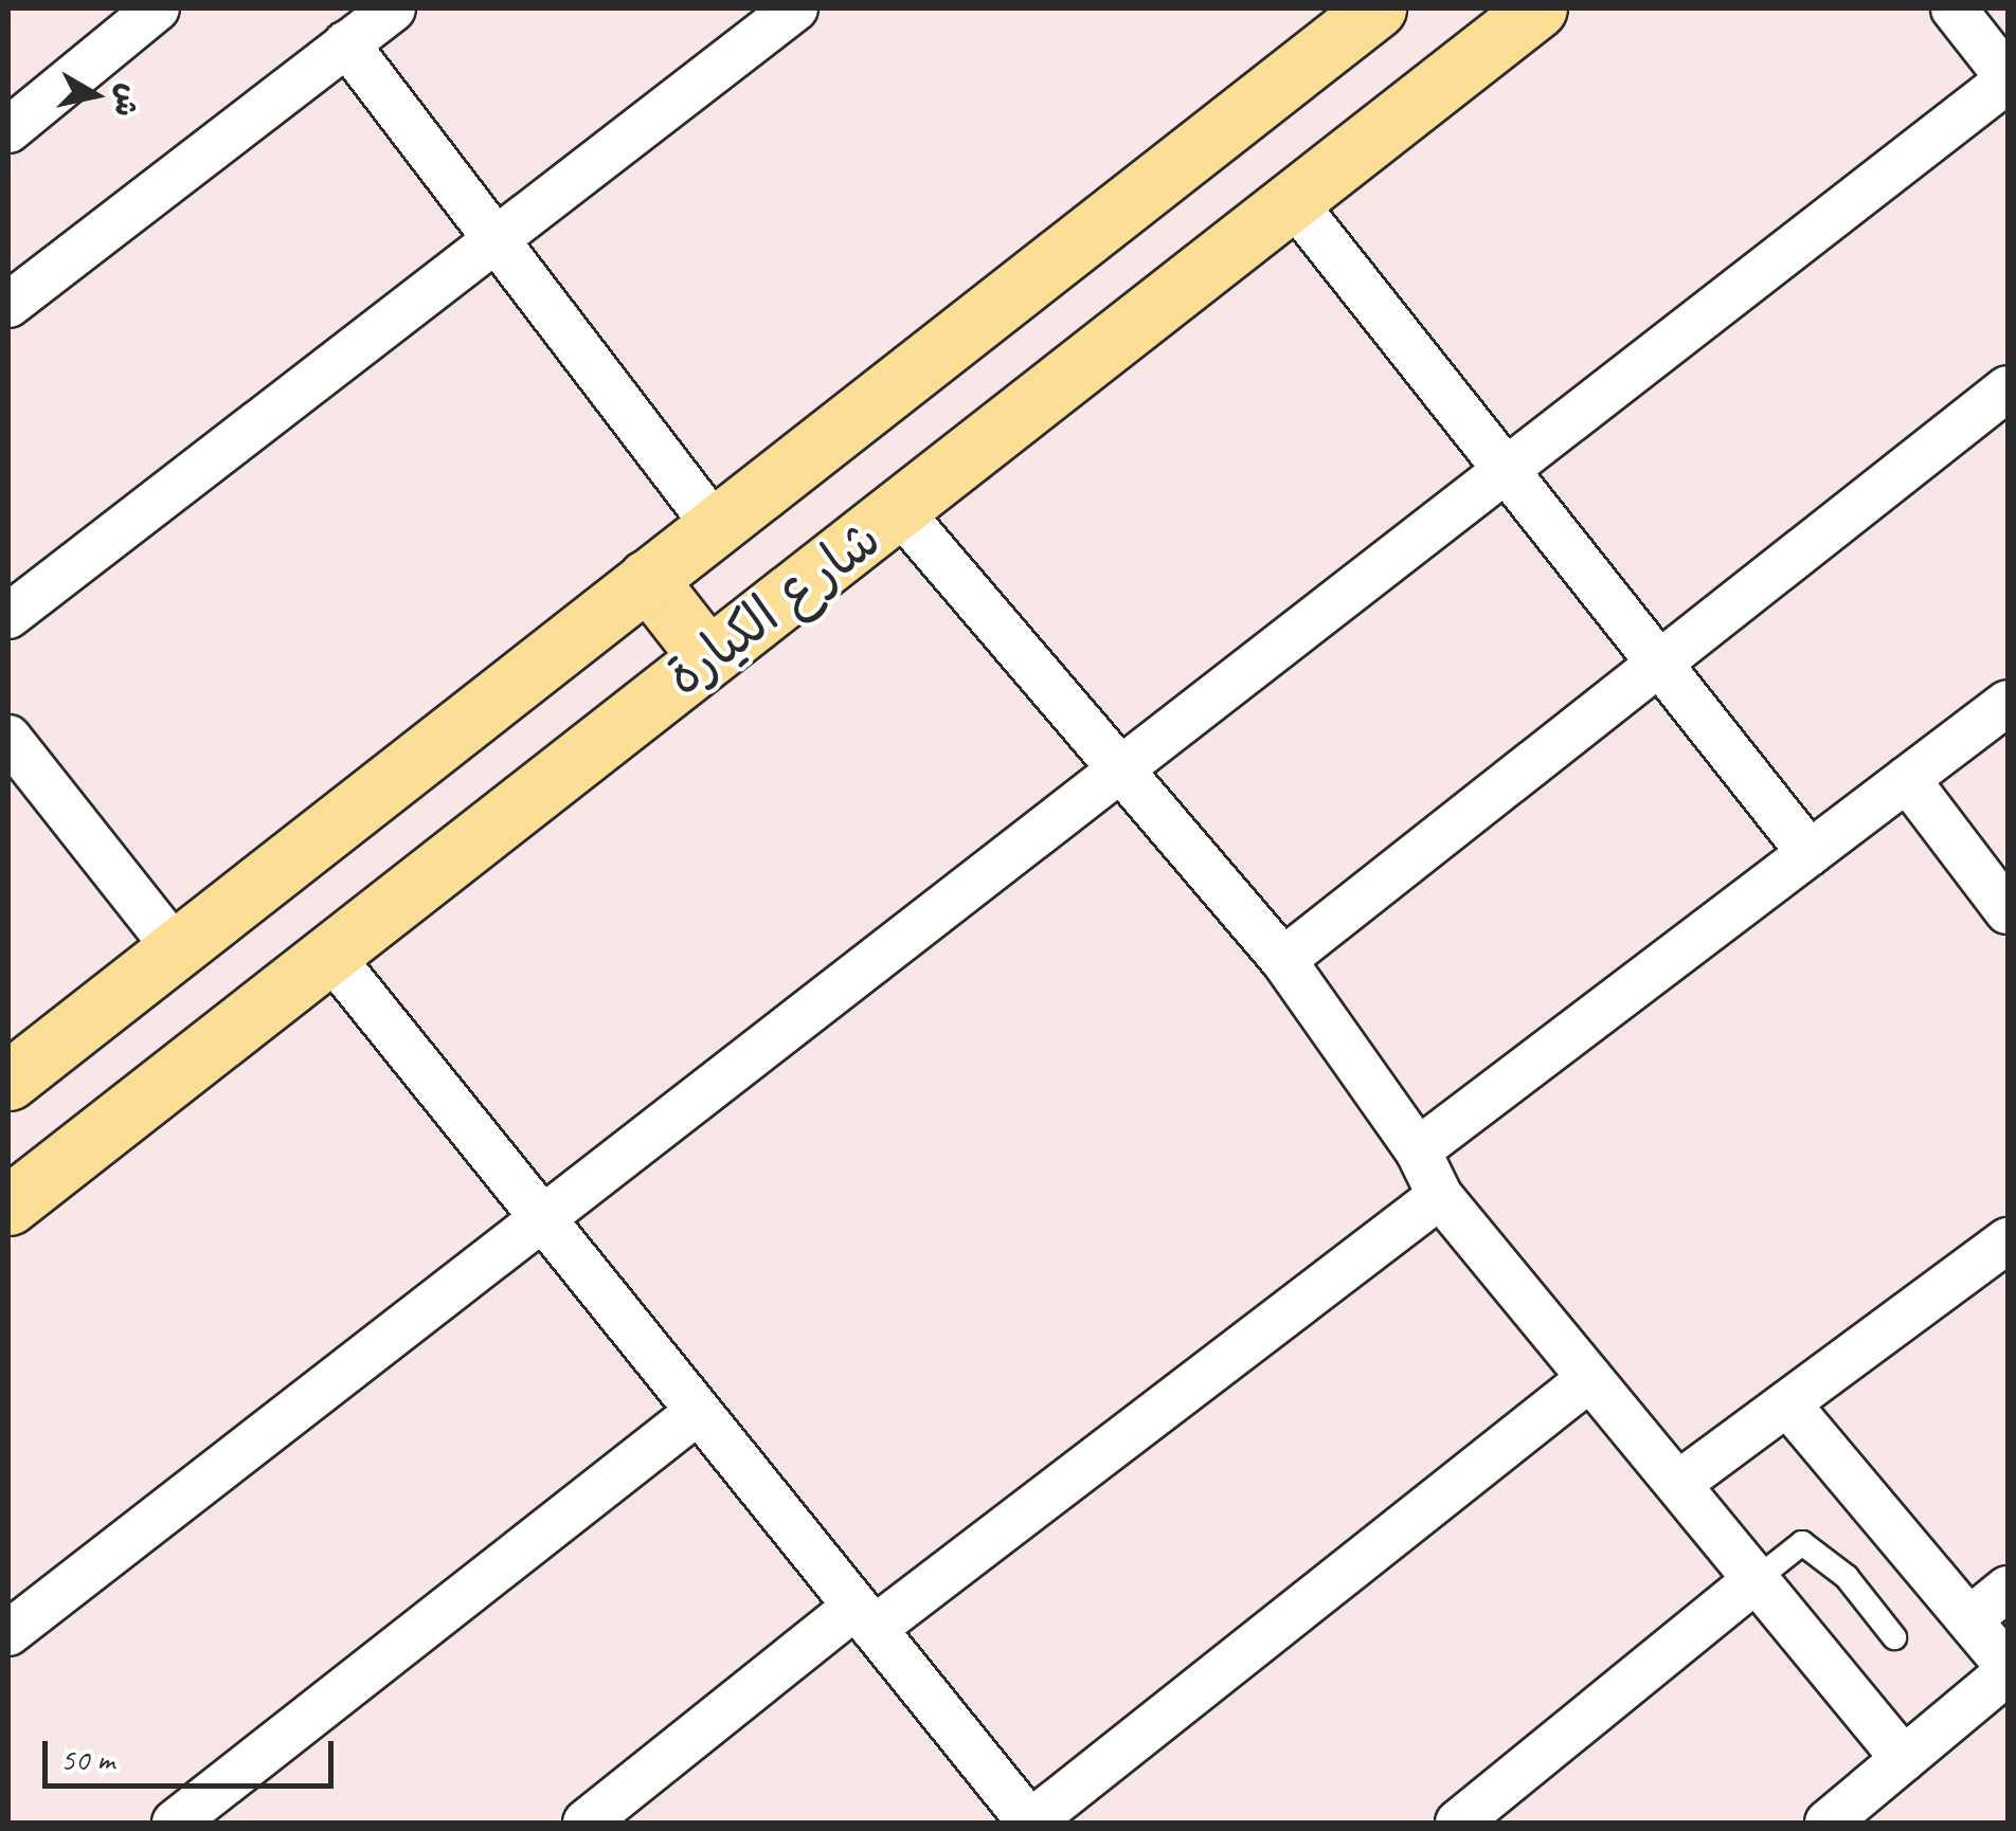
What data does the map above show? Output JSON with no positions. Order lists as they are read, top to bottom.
{
  "streets": {
    "main road": ["شارع الكيارة"]
  },
  "scale_bar": "50 m",
  "north": "right"
}
